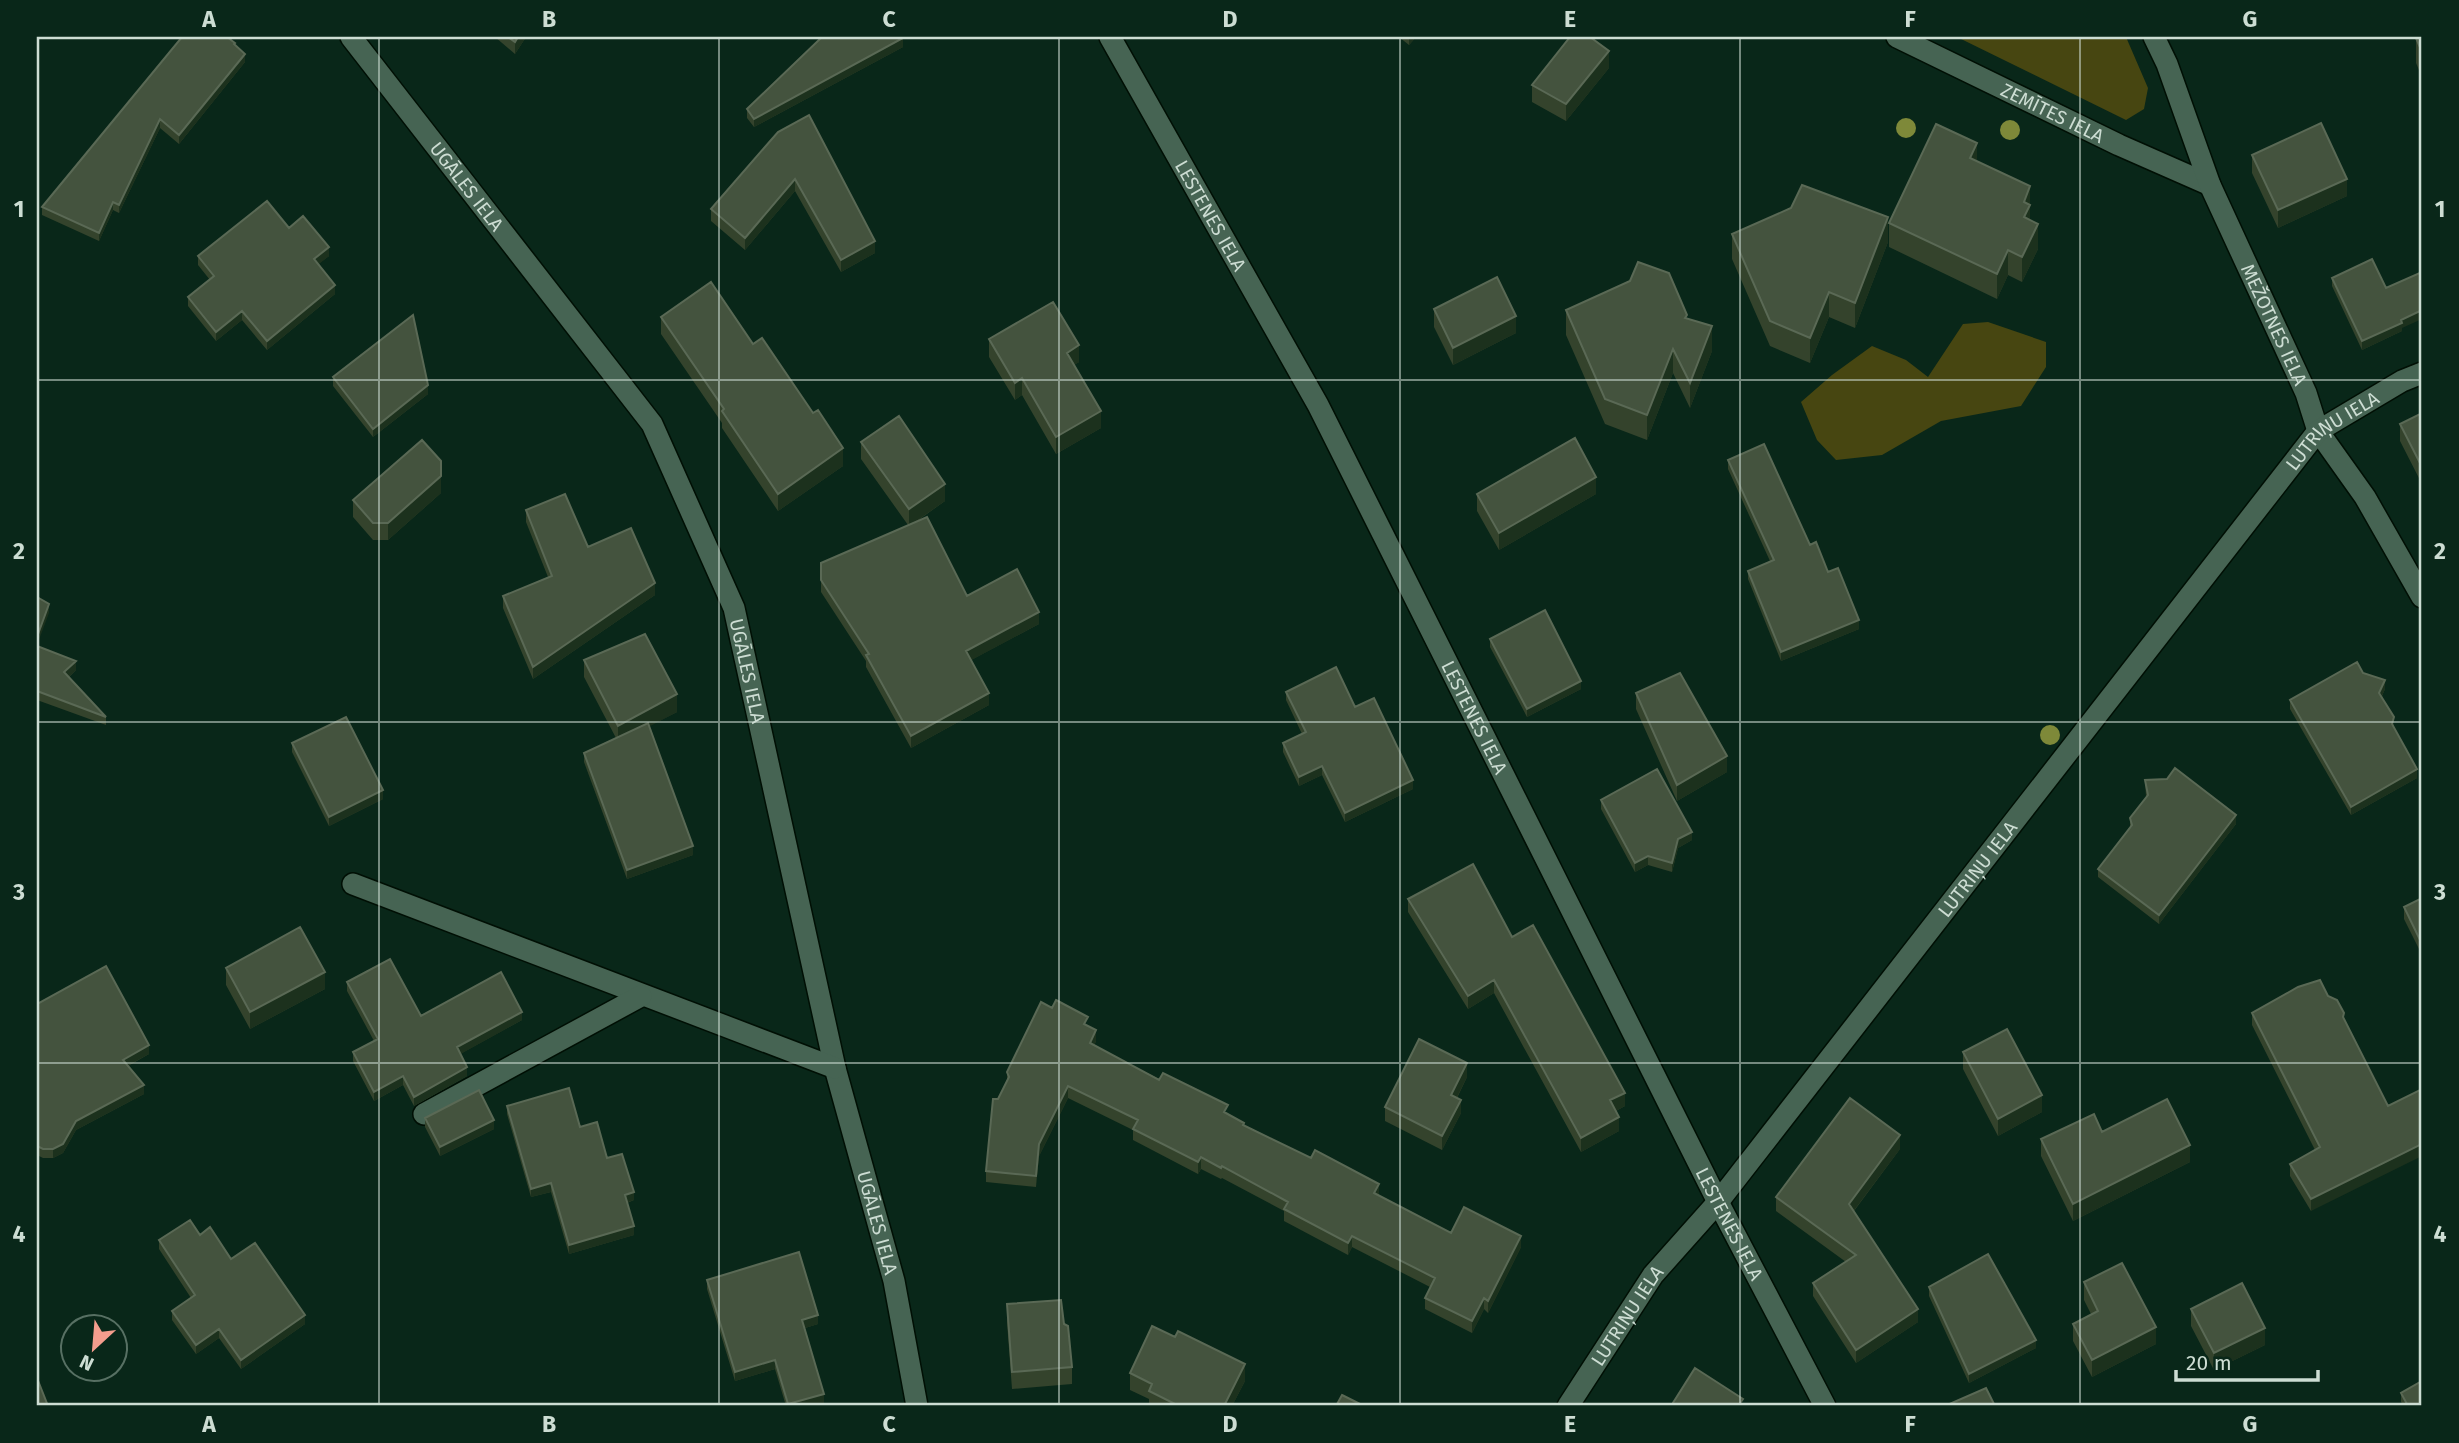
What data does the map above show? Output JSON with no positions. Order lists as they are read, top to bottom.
{
  "streets": {
    "street": [
      "ZEMĪTES IELA",
      "UGĀLES IELA",
      "LESTENES IELA",
      "MEŽOTNES IELA",
      "LUTRIŅU IELA"
    ]
  },
  "crossings": [
    ["ZEMĪTES IELA", "MEŽOTNES IELA"],
    ["LESTENES IELA", "LUTRIŅU IELA"],
    ["MEŽOTNES IELA", "LUTRIŅU IELA"]
  ],
  "scale_bar": "20 m",
  "north": "bottom left",
  "grid": {
    "columns": [
      "A",
      "B",
      "C",
      "D",
      "E",
      "F",
      "G"
    ],
    "rows": [
      "1",
      "2",
      "3",
      "4"
    ]
  }
}
